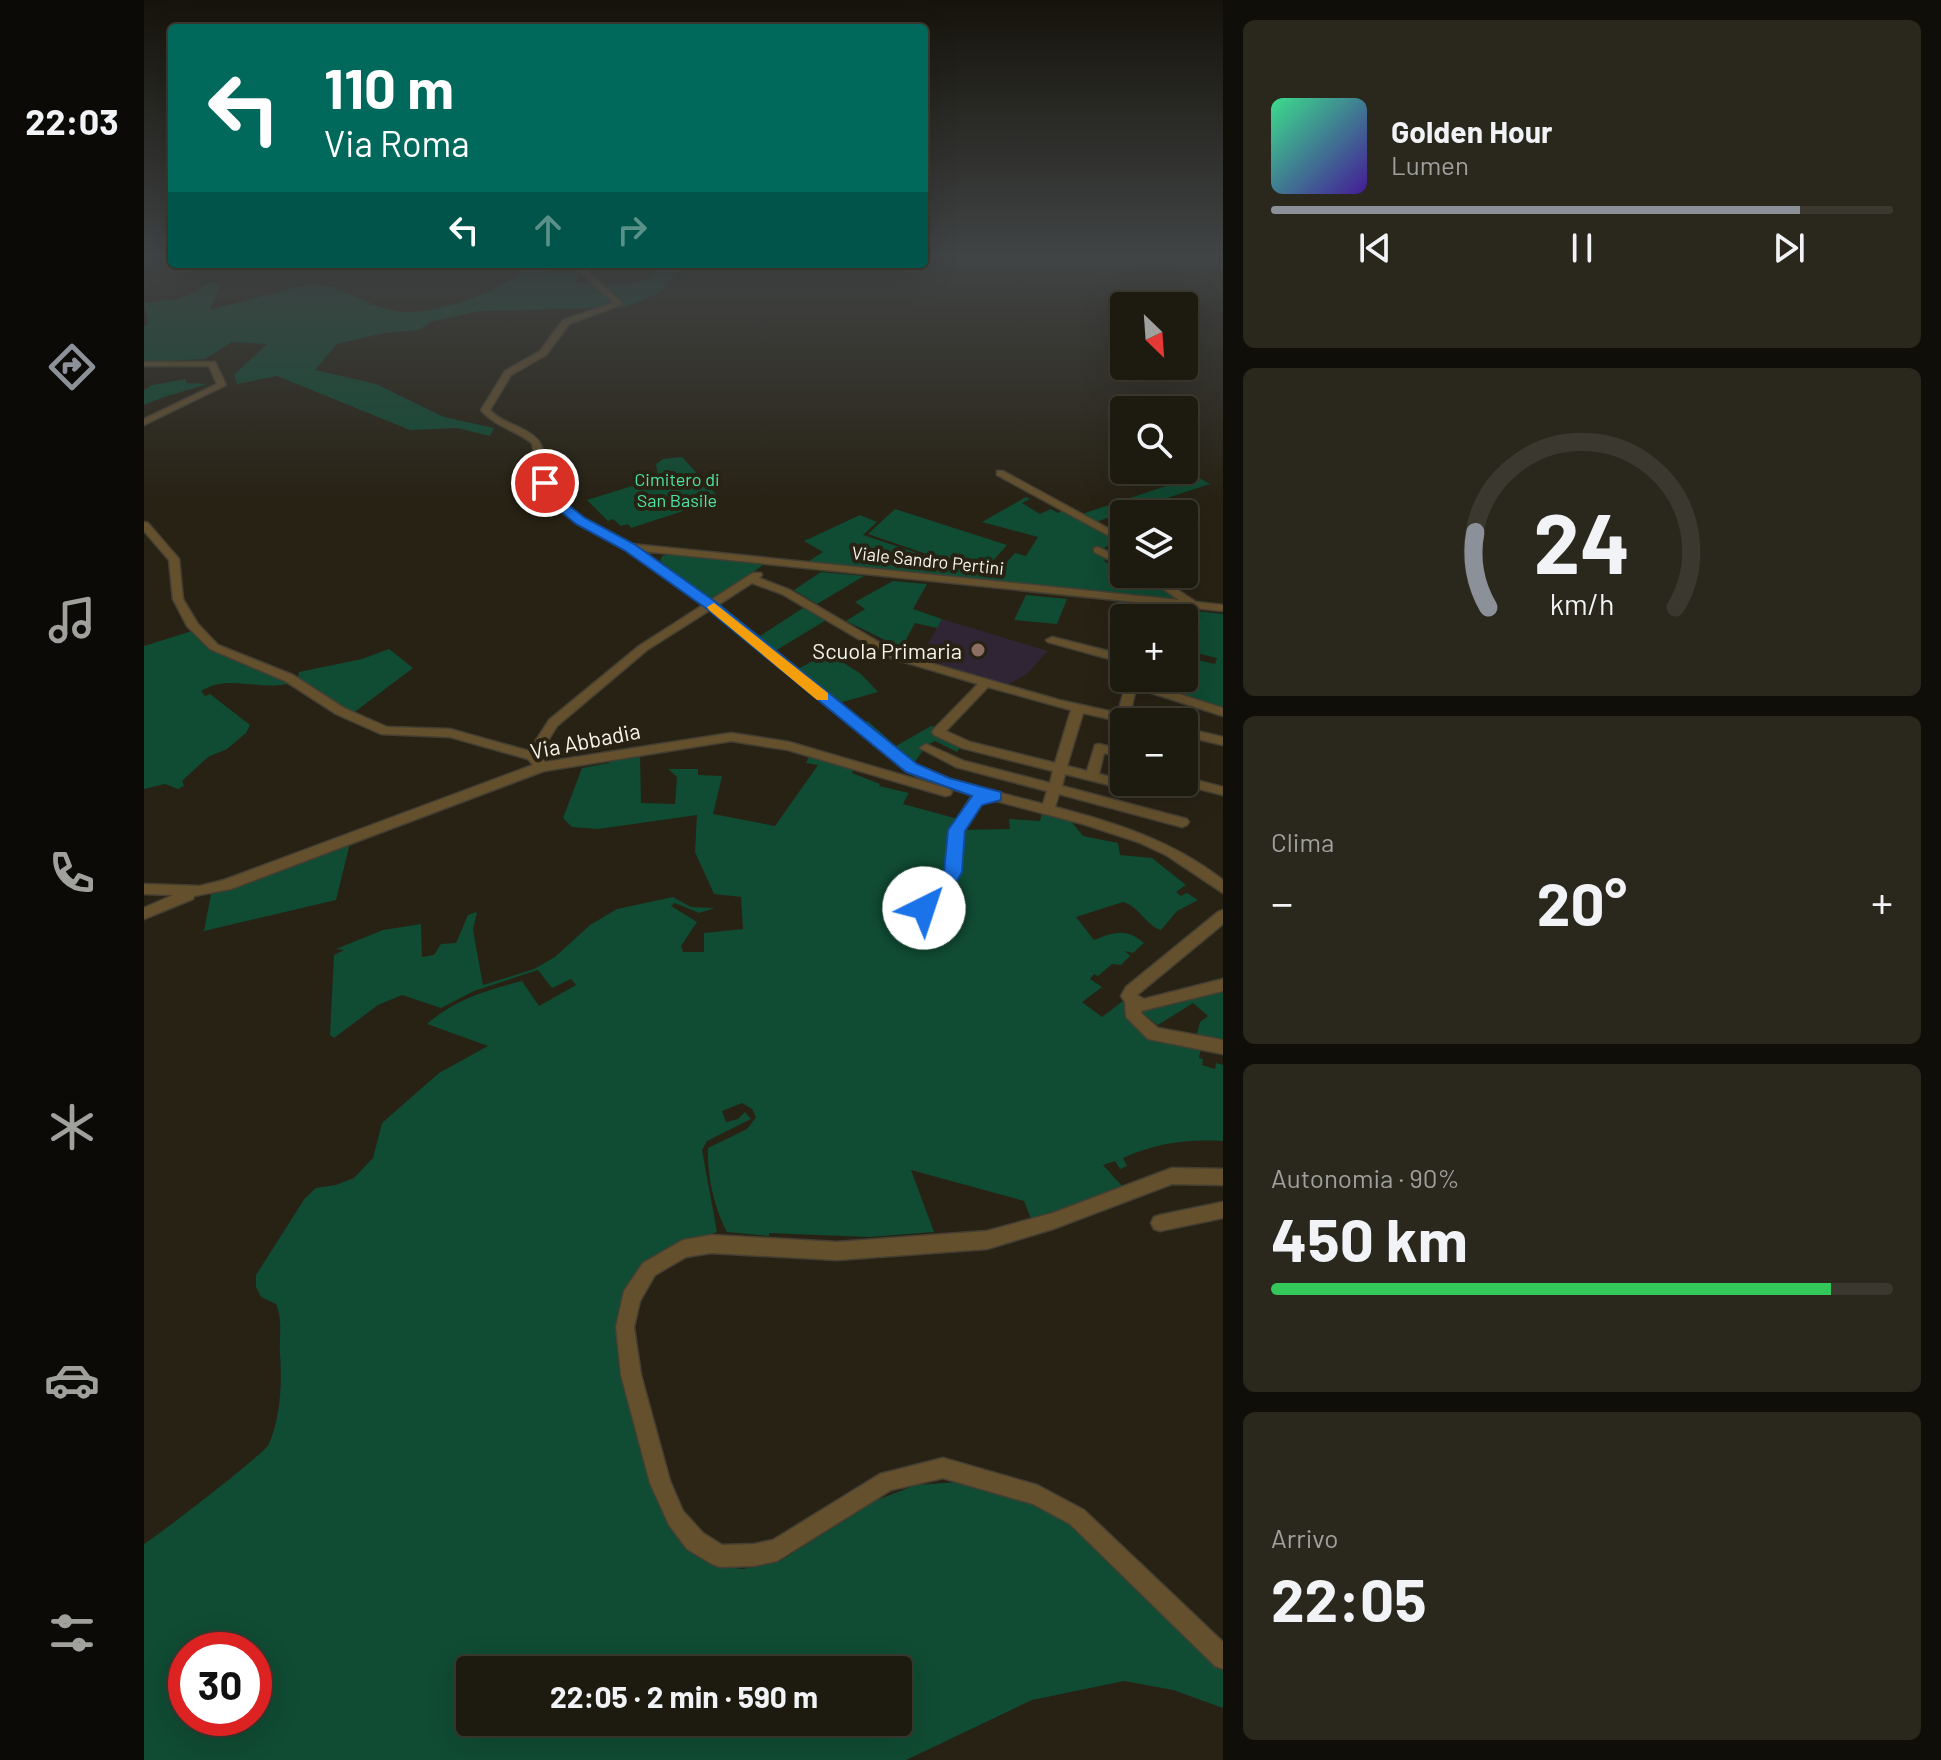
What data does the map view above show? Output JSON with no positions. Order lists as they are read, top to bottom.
{
  "streets": {
    "street": ["Viale Sandro Pertini", "Via Abbadia"]
  },
  "parks": ["Cimitero di San Basile"],
  "places": ["Scuola Primaria"],
  "north": "bottom right",
  "page": {
    "tabs": "22:03",
    "turn": ["110 m", "Via Roma"],
    "song": ["Golden Hour", "Lumen"],
    "map_buttons": ["+", "−"],
    "tile": [
      "Clima",
      ["Autonomia · 90%", "450 km"],
      ["Arrivo", "22:05"]
    ],
    "heat": ["−", "20°", "+"],
    "limit": "30",
    "trip": "22:05 · 2 min · 590 m",
    "gauge": ["24", "km/h"]
  }
}
